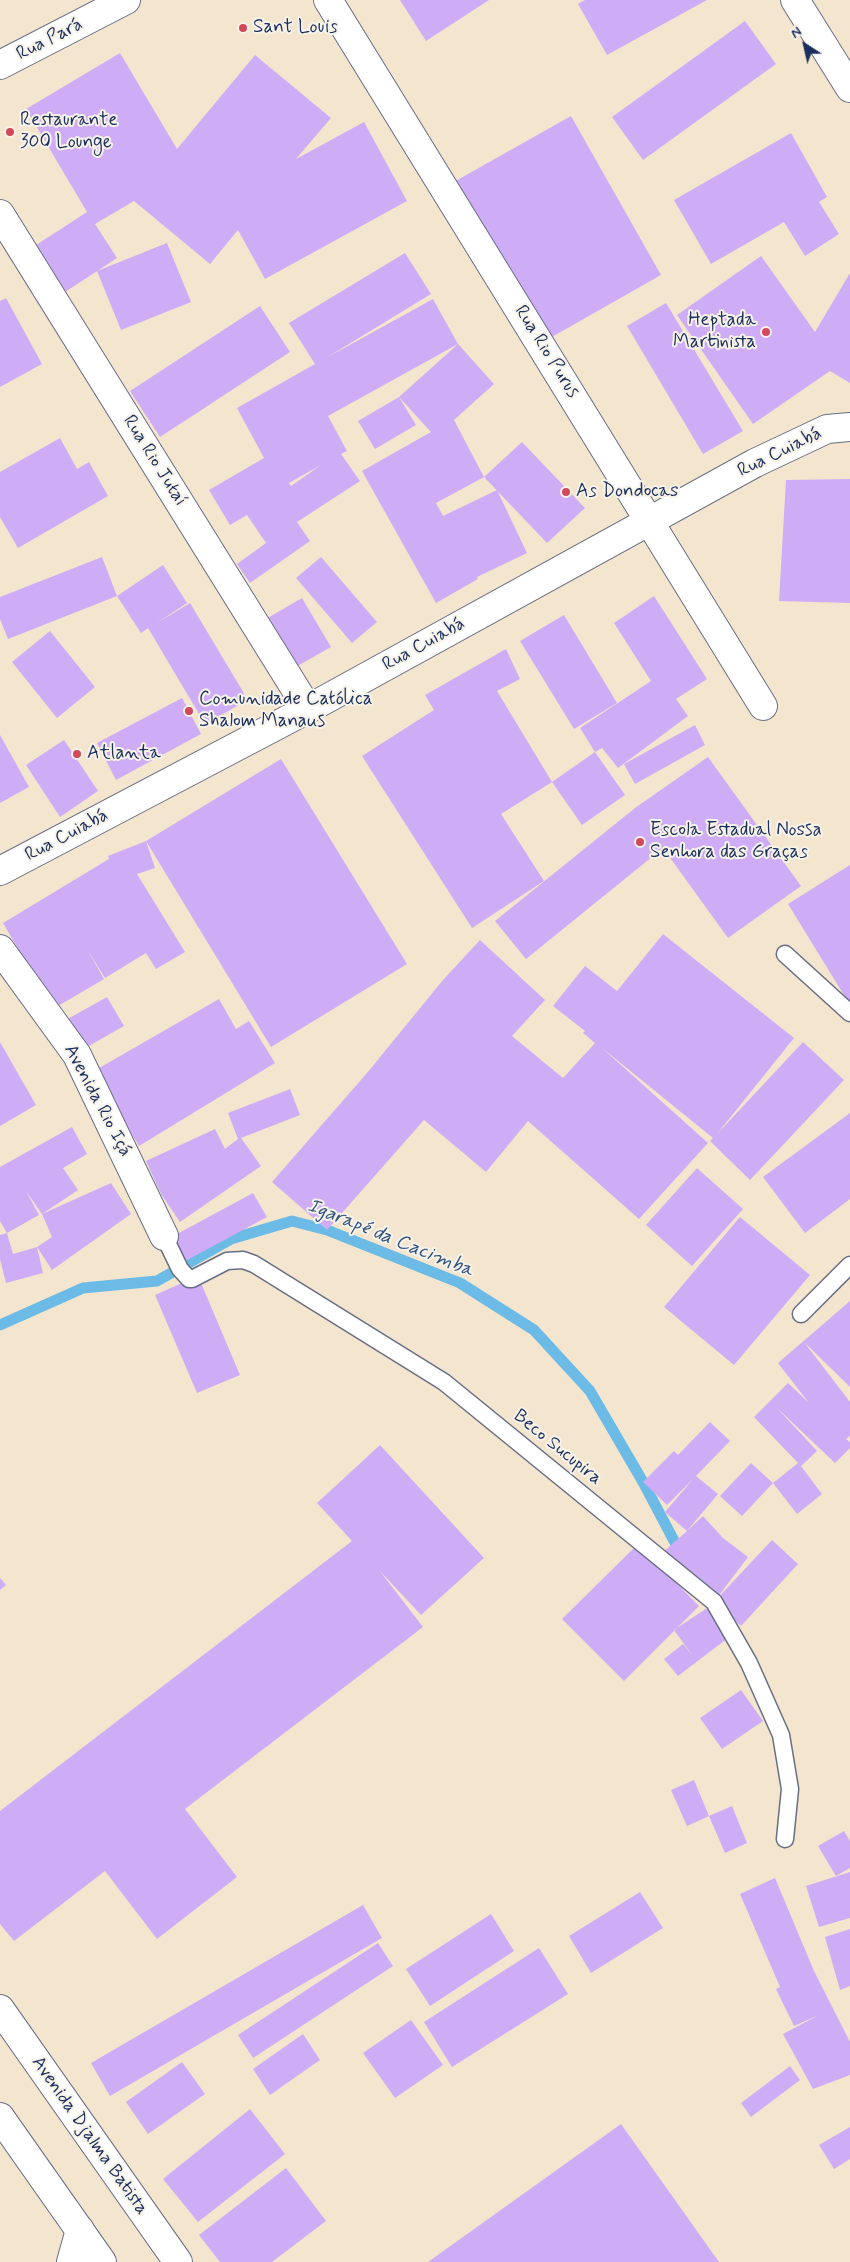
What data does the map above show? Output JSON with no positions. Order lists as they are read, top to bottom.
{
  "streets": {
    "street": [
      "Rua Pará",
      "Rua Rio Purus",
      "Rua Cuiabá",
      "Rua Rio Jutaí",
      "Avenida Rio Içá",
      "Avenida Djalma Batista"
    ],
    "lane": ["Beco Sucupira"]
  },
  "crossings": [
    ["Rua Rio Purus", "Rua Cuiabá"],
    ["Rua Cuiabá", "Rua Rio Jutaí"],
    ["Avenida Rio Içá", "Beco Sucupira"]
  ],
  "water": ["Igarapé da Cacimba"],
  "places": [
    "Sant Louis",
    "Restaurante 300 Lounge",
    "Heptada Martinista",
    "As Dondocas",
    "Comunidade Católica Shalom Manaus",
    "Atlanta",
    "Escola Estadual Nossa Senhora das Graças"
  ],
  "north": "top left"
}
